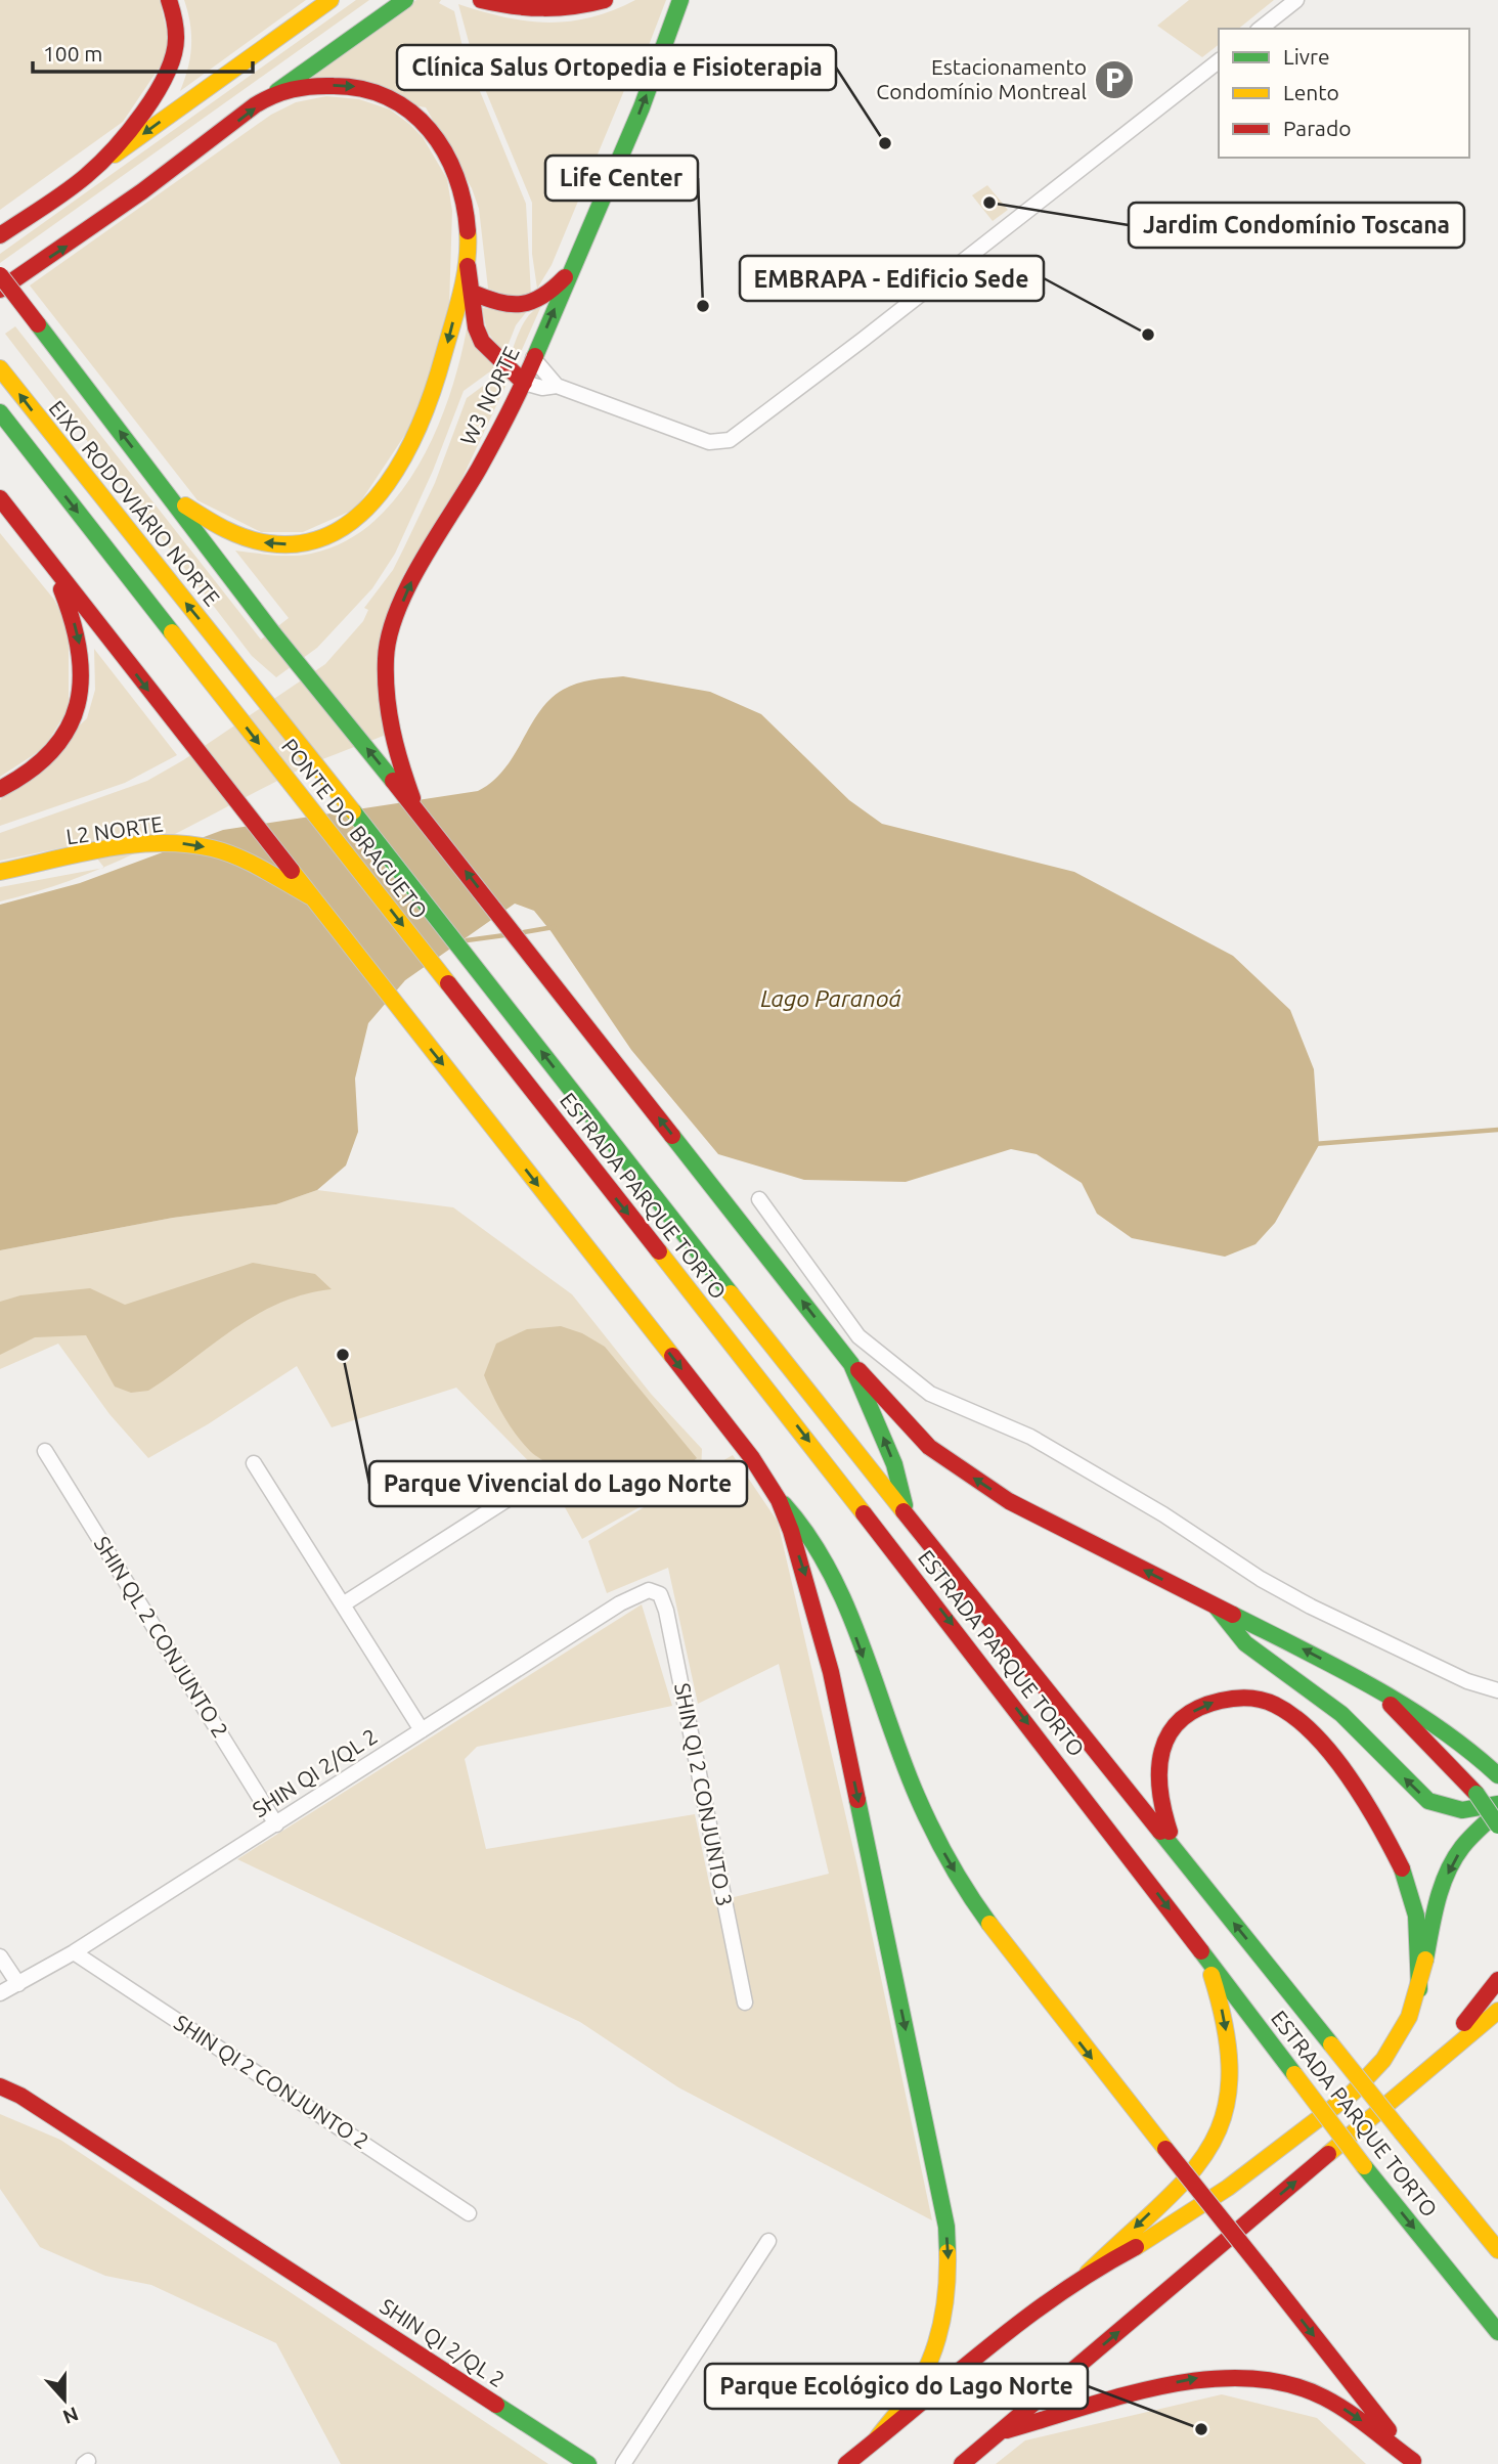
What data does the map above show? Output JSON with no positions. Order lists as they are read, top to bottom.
{
  "streets": {
    "main road": [
      "W3 NORTE",
      "EIXO RODOVIÁRIO NORTE",
      "PONTE DO BRAGUETO",
      "L2 NORTE",
      "ESTRADA PARQUE TORTO",
      "SHIN QI 2/QL 2"
    ],
    "street": ["SHIN QL 2 CONJUNTO 2", "SHIN QI 2 CONJUNTO 3", "SHIN QI 2 CONJUNTO 2"]
  },
  "crossings": [
    ["EIXO RODOVIÁRIO NORTE", "PONTE DO BRAGUETO"],
    ["PONTE DO BRAGUETO", "ESTRADA PARQUE TORTO"],
    ["SHIN QL 2 CONJUNTO 2", "SHIN QI 2/QL 2"],
    ["SHIN QI 2/QL 2", "SHIN QI 2 CONJUNTO 3"],
    ["SHIN QI 2/QL 2", "SHIN QI 2 CONJUNTO 2"]
  ],
  "one_way": ["W3 NORTE", "L2 NORTE"],
  "water": ["Lago Paranoá"],
  "places": {
    "parking": ["Estacionamento Condomínio Montreal"],
    "other": [
      "Clínica Salus Ortopedia e Fisioterapia",
      "Jardim Condomínio Toscana",
      "Life Center",
      "EMBRAPA - Edificio Sede",
      "Parque Vivencial do Lago Norte",
      "Parque Ecológico do Lago Norte"
    ]
  },
  "legend": ["Livre", "Lento", "Parado"],
  "scale_bar": "100 m",
  "north": "bottom"
}
